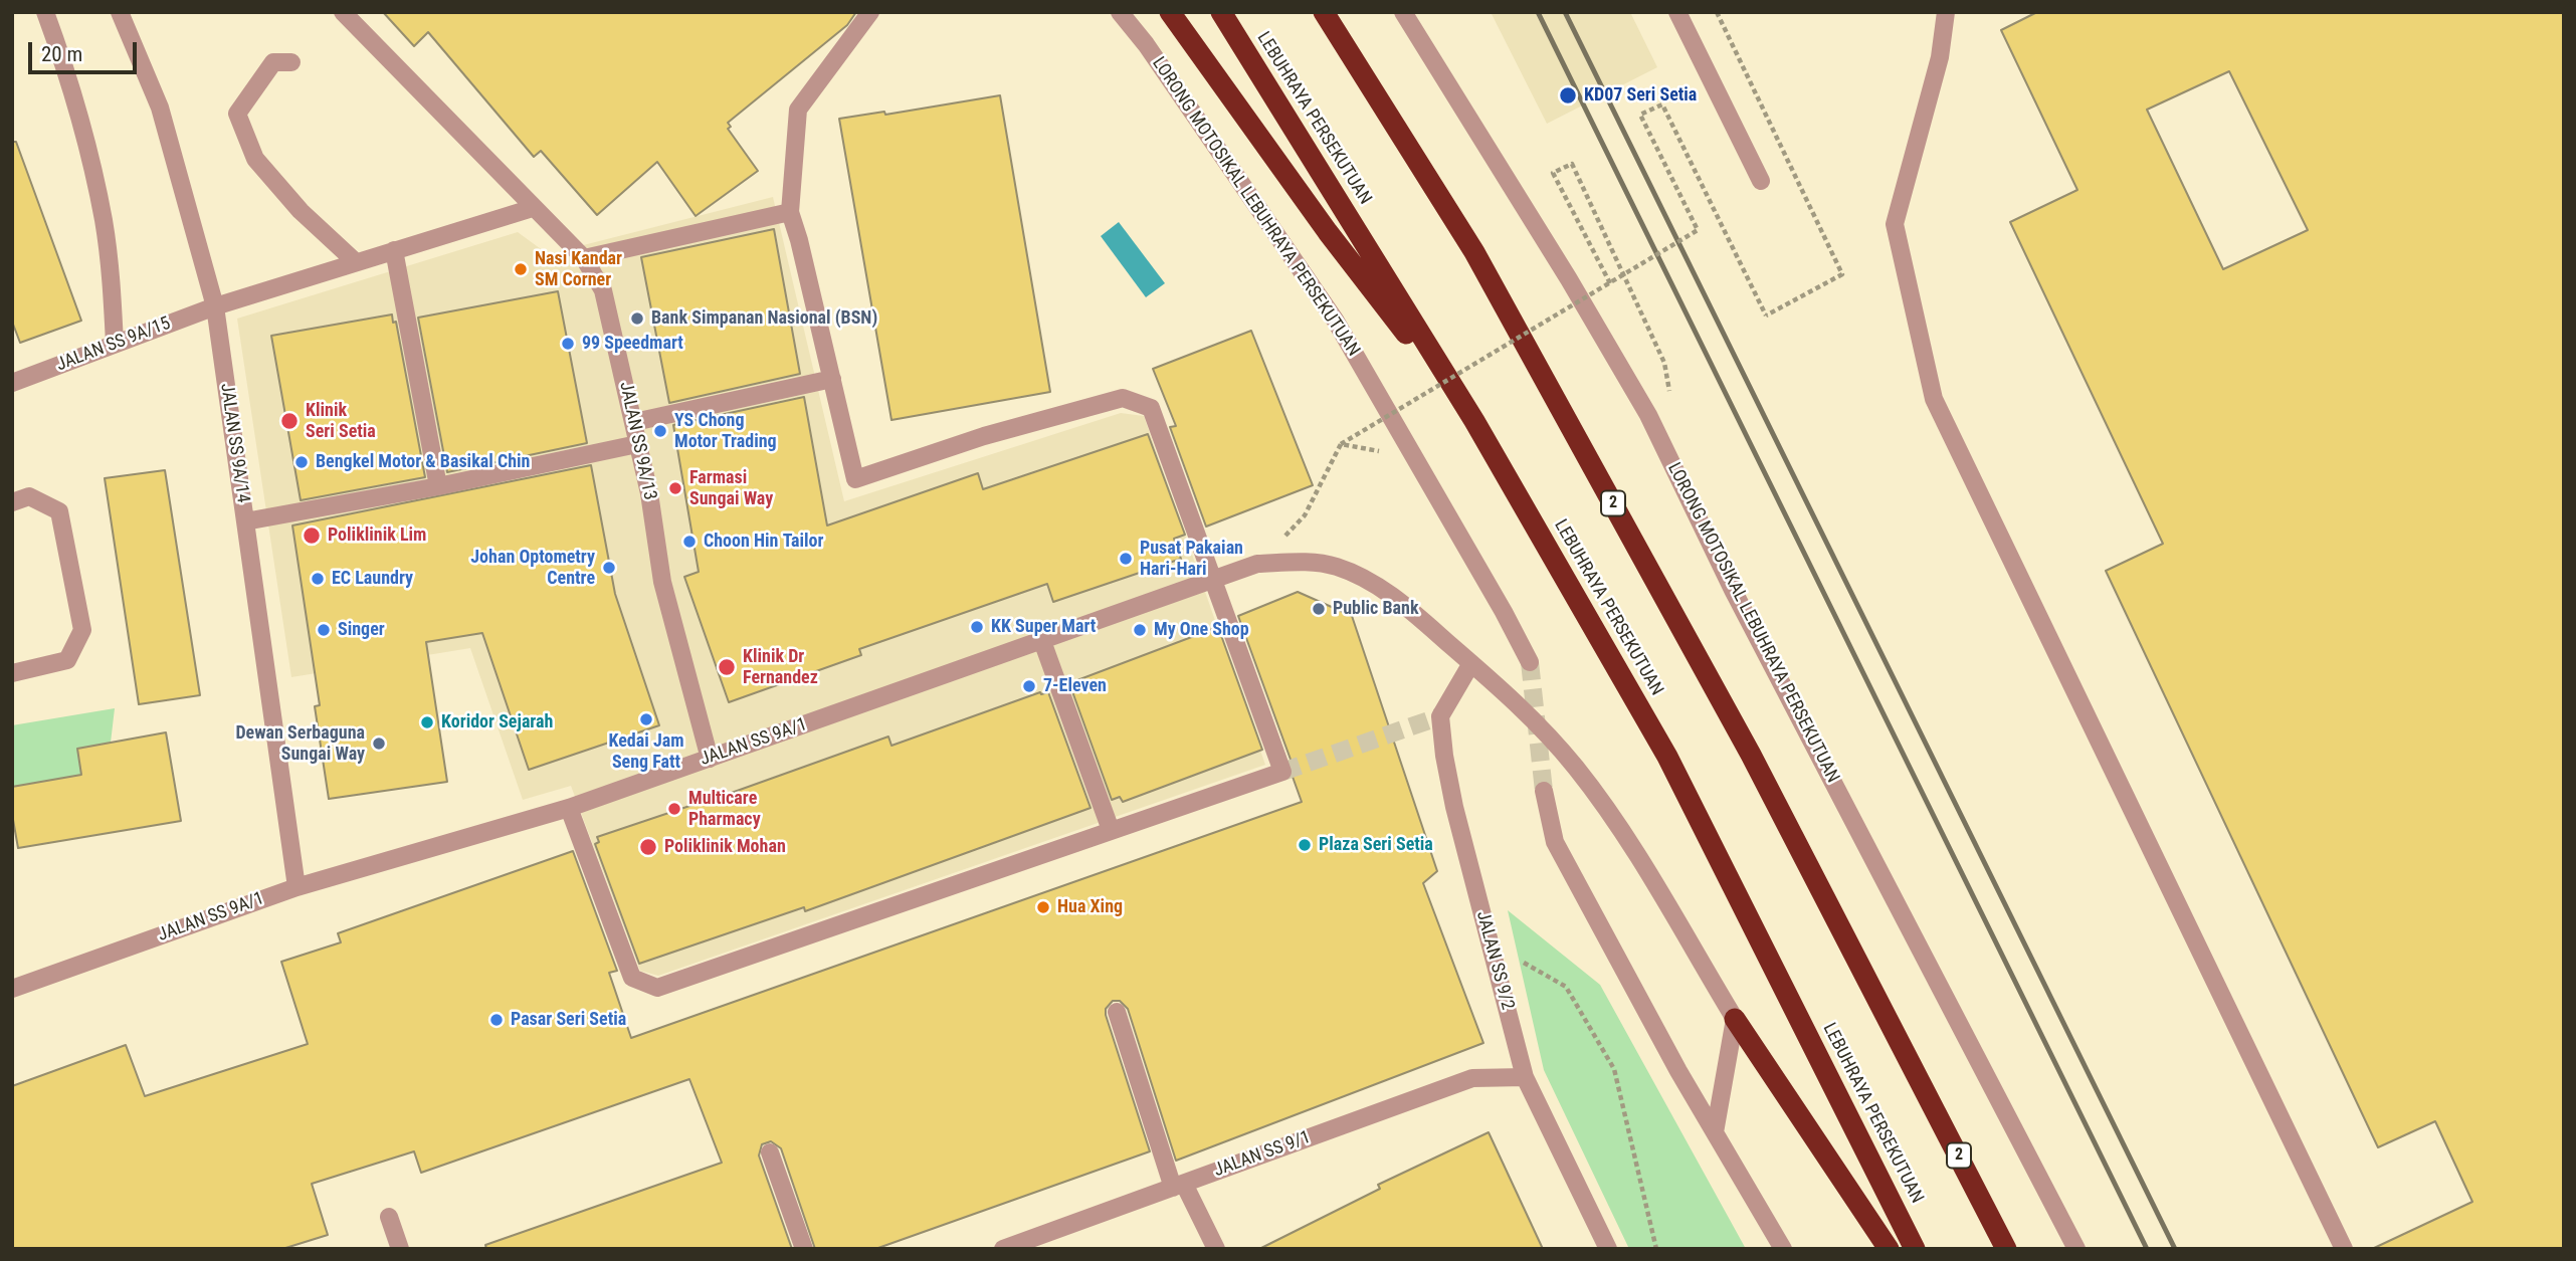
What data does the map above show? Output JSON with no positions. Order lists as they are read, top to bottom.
{
  "streets": {
    "highway": ["LEBUHRAYA PERSEKUTUAN", "2"],
    "street": [
      "LORONG MOTOSIKAL LEBUHRAYA PERSEKUTUAN",
      "JALAN SS 9A/15",
      "JALAN SS 9A/13",
      "JALAN SS 9A/14",
      "JALAN SS 9A/1",
      "JALAN SS 9/2",
      "JALAN SS 9/1"
    ]
  },
  "crossings": [
    ["JALAN SS 9A/15", "JALAN SS 9A/13"],
    ["JALAN SS 9A/15", "JALAN SS 9A/14"],
    ["JALAN SS 9A/13", "JALAN SS 9A/1"],
    ["JALAN SS 9A/14", "JALAN SS 9A/1"],
    ["JALAN SS 9A/1", "JALAN SS 9/2"],
    ["JALAN SS 9/2", "JALAN SS 9/1"]
  ],
  "places": [
    "KD07 Seri Setia",
    "Nasi Kandar SM Corner",
    "Bank Simpanan Nasional (BSN)",
    "99 Speedmart",
    "Klinik Seri Setia",
    "YS Chong Motor Trading",
    "Bengkel Motor & Basikal Chin",
    "Farmasi Sungai Way",
    "Poliklinik Lim",
    "Choon Hin Tailor",
    "Pusat Pakaian Hari-Hari",
    "Johan Optometry Centre",
    "EC Laundry",
    "Public Bank",
    "KK Super Mart",
    "Singer",
    "My One Shop",
    "Klinik Dr Fernandez",
    "7-Eleven",
    "Kedai Jam Seng Fatt",
    "Koridor Sejarah",
    "Dewan Serbaguna Sungai Way",
    "Multicare Pharmacy",
    "Plaza Seri Setia",
    "Poliklinik Mohan",
    "Hua Xing",
    "Pasar Seri Setia"
  ],
  "scale_bar": "20 m"
}
